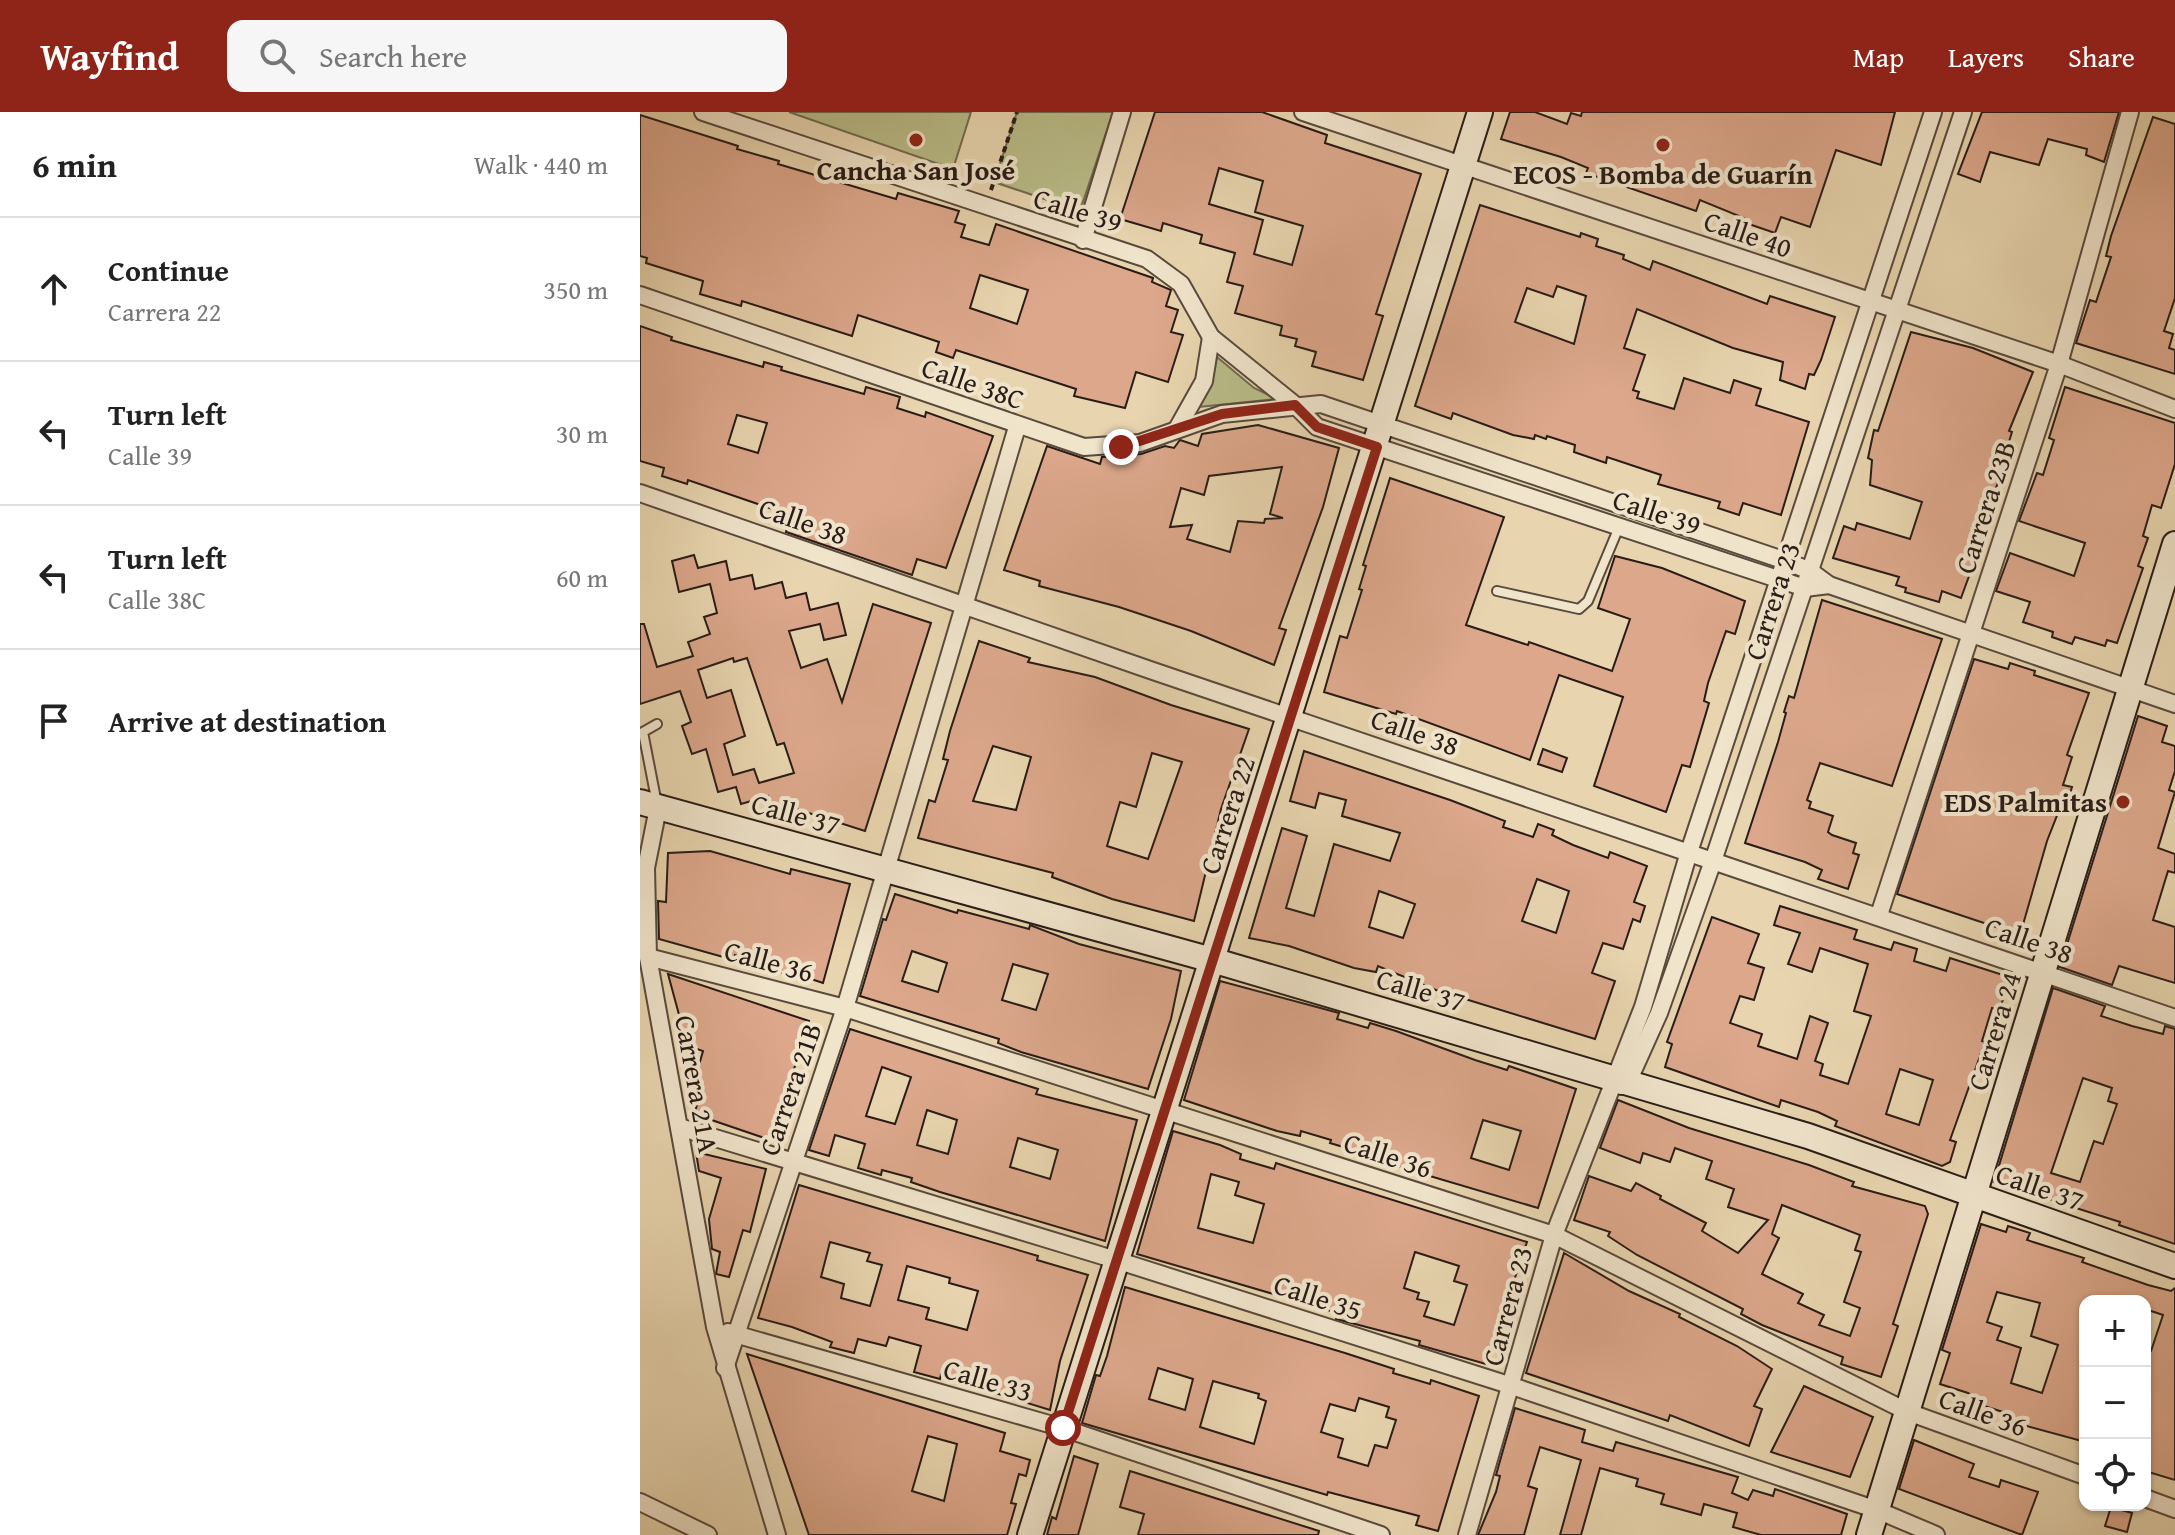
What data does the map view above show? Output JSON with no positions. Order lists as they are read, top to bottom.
{
  "streets": {
    "street": [
      "Calle 39",
      "Calle 40",
      "Calle 38C",
      "Carrera 23B",
      "Calle 38",
      "Carrera 23",
      "Calle 37",
      "Carrera 22",
      "Calle 36",
      "Carrera 24",
      "Carrera 21A",
      "Carrera 21B",
      "Calle 35",
      "Calle 33"
    ]
  },
  "crossings": [
    ["Calle 39", "Calle 38C"],
    ["Calle 39", "Carrera 23B"],
    ["Calle 39", "Carrera 23"],
    ["Calle 39", "Carrera 22"],
    ["Calle 39", "Carrera 24"],
    ["Calle 40", "Carrera 23B"],
    ["Calle 40", "Carrera 23"],
    ["Calle 40", "Carrera 22"],
    ["Calle 38C", "Carrera 21B"],
    ["Carrera 23B", "Calle 38"],
    ["Calle 38", "Carrera 23"],
    ["Calle 38", "Carrera 22"],
    ["Calle 38", "Carrera 24"],
    ["Calle 38", "Carrera 21B"],
    ["Carrera 23", "Calle 37"],
    ["Carrera 23", "Calle 36"],
    ["Carrera 23", "Calle 35"],
    ["Calle 37", "Carrera 22"],
    ["Calle 37", "Carrera 24"],
    ["Calle 37", "Carrera 21A"],
    ["Calle 37", "Carrera 21B"],
    ["Carrera 22", "Calle 36"],
    ["Carrera 22", "Calle 35"],
    ["Carrera 22", "Calle 33"],
    ["Calle 36", "Carrera 24"],
    ["Calle 36", "Carrera 21A"],
    ["Calle 36", "Carrera 21B"],
    ["Carrera 24", "Calle 35"],
    ["Carrera 21A", "Carrera 21B"],
    ["Carrera 21A", "Calle 35"],
    ["Carrera 21A", "Calle 33"],
    ["Carrera 21B", "Calle 35"],
    ["Carrera 21B", "Calle 33"]
  ],
  "places": ["Cancha San José", "ECOS - Bomba de Guarín", "EDS Palmitas"],
  "page": {
    "header": "Wayfind",
    "search": "Search here",
    "nav": ["Map", "Layers", "Share"],
    "heading": ["6 min", "Walk · 440 m"],
    "list": [
      ["Continue", "Carrera 22", "350 m"],
      ["Turn left", "Calle 39", "30 m"],
      ["Turn left", "Calle 38C", "60 m"],
      "Arrive at destination"
    ],
    "map_buttons": ["+", "−"]
  }
}
